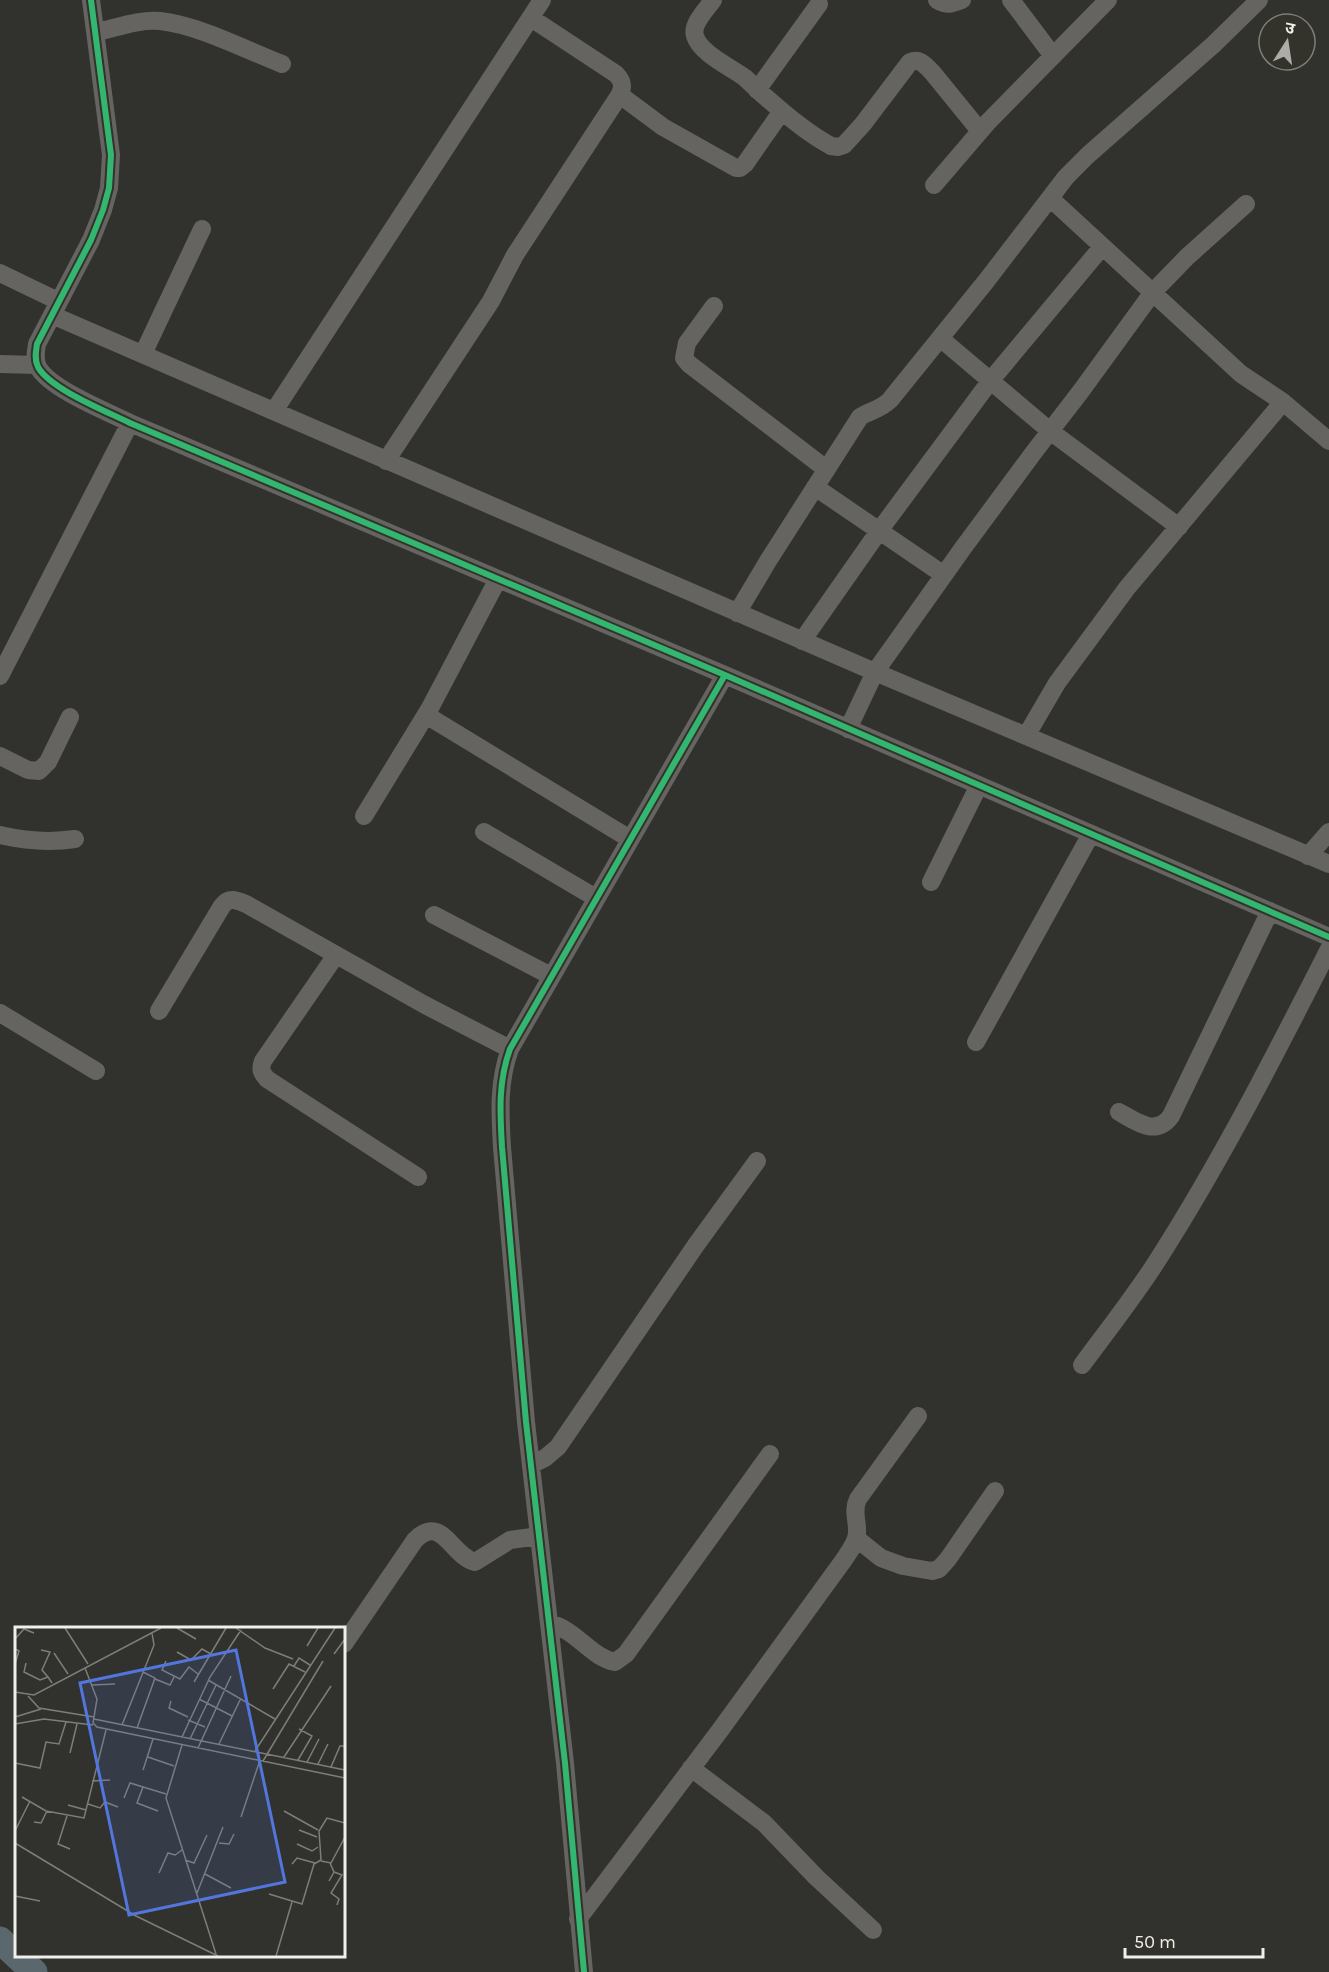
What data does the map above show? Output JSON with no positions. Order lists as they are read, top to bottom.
{
  "scale_bar": "50 m",
  "north": "top"
}
